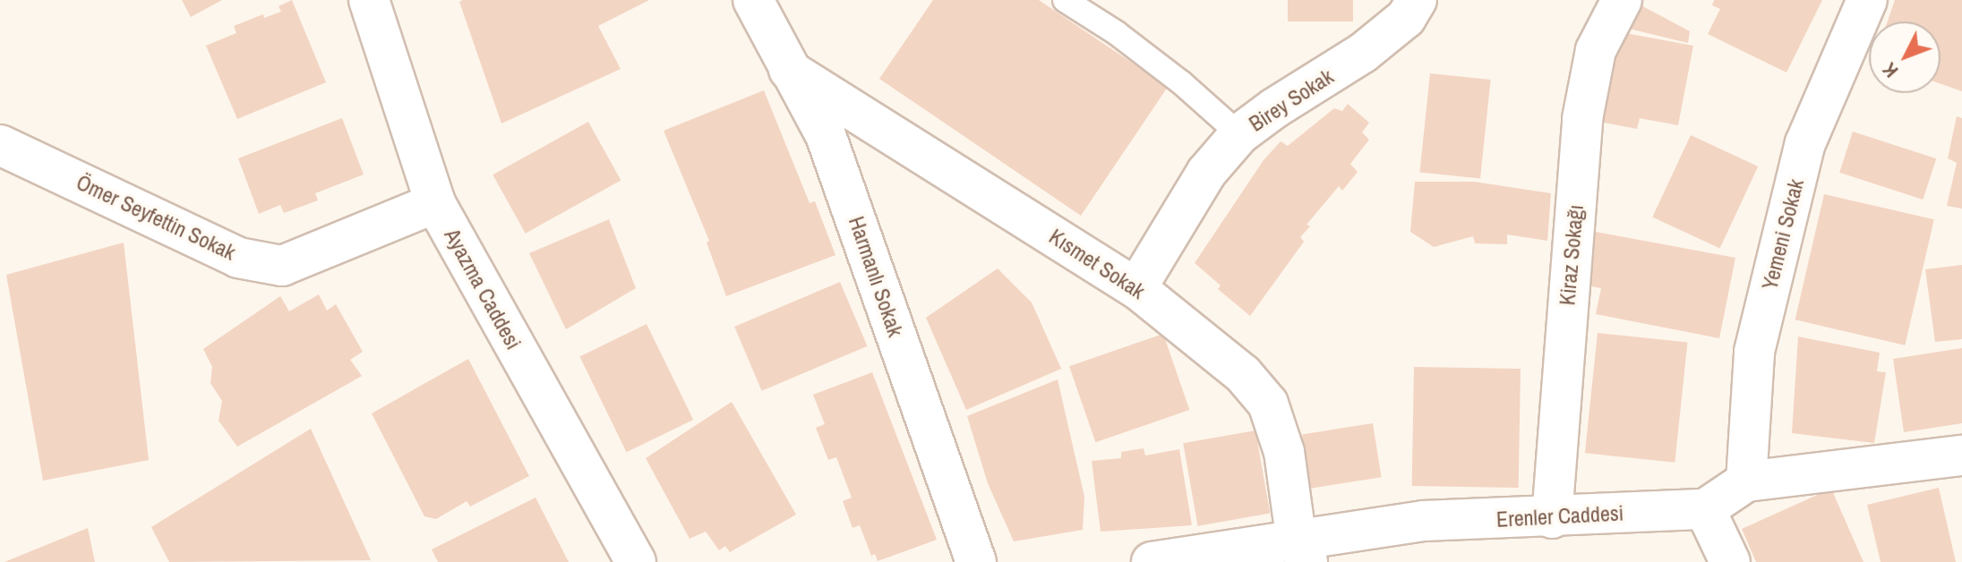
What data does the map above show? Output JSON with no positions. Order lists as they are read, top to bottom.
{
  "streets": {
    "street": [
      "Birey Sokak",
      "Ömer Seyfettin Sokak",
      "Yemeni Sokak",
      "Kiraz Sokağı",
      "Kısmet Sokak",
      "Harmanlı Sokak",
      "Ayazma Caddesi",
      "Erenler Caddesi"
    ]
  },
  "crossings": [
    ["Birey Sokak", "Kısmet Sokak"],
    ["Ömer Seyfettin Sokak", "Ayazma Caddesi"],
    ["Kiraz Sokağı", "Erenler Caddesi"],
    ["Kısmet Sokak", "Harmanlı Sokak"],
    ["Kısmet Sokak", "Erenler Caddesi"]
  ],
  "north": "bottom left"
}
